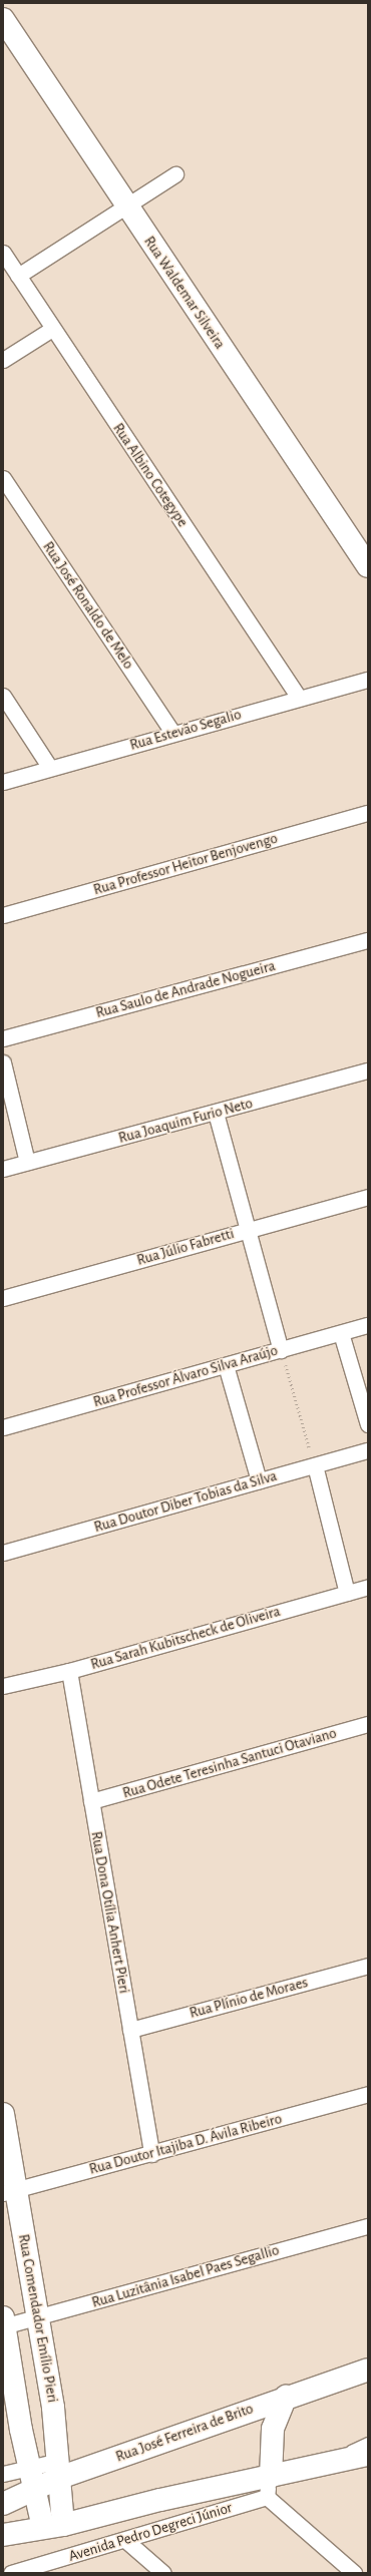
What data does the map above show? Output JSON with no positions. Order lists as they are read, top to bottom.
{
  "streets": {
    "street": [
      "Rua Waldemar Silveira",
      "Rua Albino Cotegype",
      "Rua José Ronaldo de Melo",
      "Rua Estevão Segalio",
      "Rua Professor Heitor Benjovengo",
      "Rua Saulo de Andrade Nogueira",
      "Rua Joaquim Furio Neto",
      "Rua Júlio Fabretti",
      "Rua Professor Álvaro Silva Araújo",
      "Rua Doutor Diber Tobias da Silva",
      "Rua Sarah Kubitscheck de Oliveira",
      "Rua Odete Teresinha Santuci Otaviano",
      "Rua Dona Otília Anhert Pieri",
      "Rua Plínio de Moraes",
      "Rua Doutor Itajiba D. Ávila Ribeiro",
      "Rua Luzitânia Isabel Paes Segallio",
      "Rua Comendador Emílio Pieri",
      "Rua José Ferreira de Brito",
      "Avenida Pedro Degreci Júnior"
    ]
  },
  "crossings": [
    ["Rua Albino Cotegype", "Rua Estevão Segalio"],
    ["Rua José Ronaldo de Melo", "Rua Estevão Segalio"],
    ["Rua Sarah Kubitscheck de Oliveira", "Rua Dona Otília Anhert Pieri"],
    ["Rua Odete Teresinha Santuci Otaviano", "Rua Dona Otília Anhert Pieri"],
    ["Rua Dona Otília Anhert Pieri", "Rua Plínio de Moraes"],
    ["Rua Dona Otília Anhert Pieri", "Rua Doutor Itajiba D. Ávila Ribeiro"],
    ["Rua Doutor Itajiba D. Ávila Ribeiro", "Rua Comendador Emílio Pieri"],
    ["Rua Luzitânia Isabel Paes Segallio", "Rua Comendador Emílio Pieri"],
    ["Rua Comendador Emílio Pieri", "Rua José Ferreira de Brito"]
  ]
}
